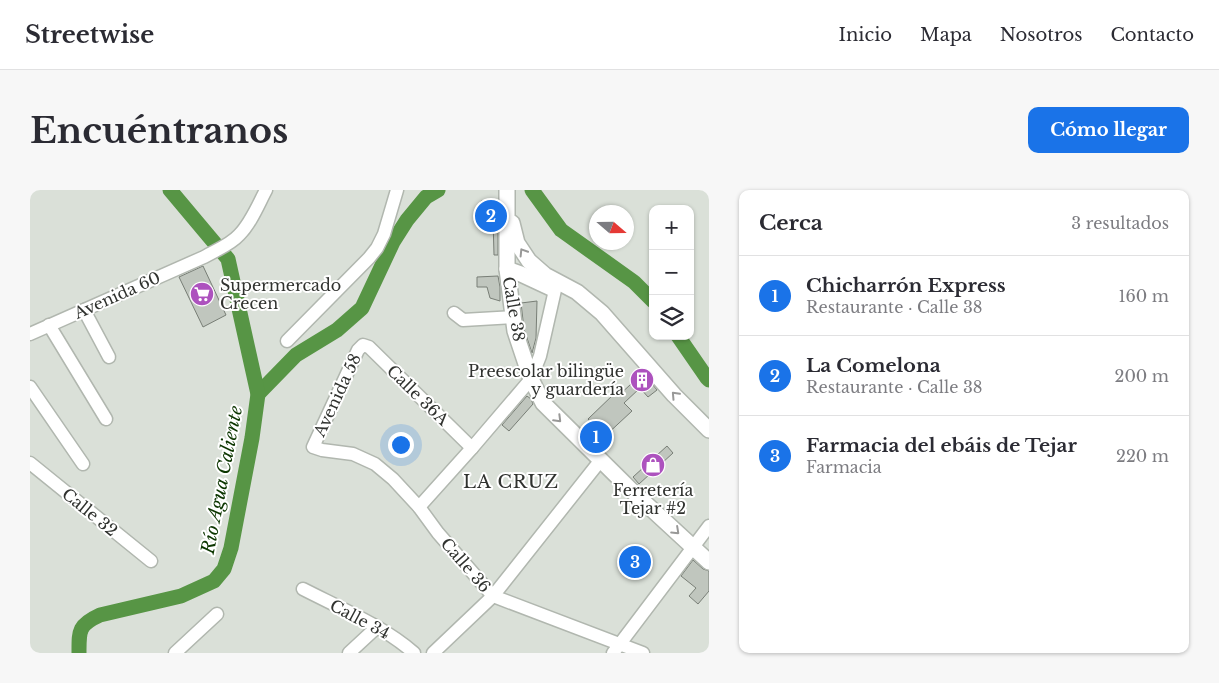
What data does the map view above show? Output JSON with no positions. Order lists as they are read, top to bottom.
{
  "streets": {
    "main road": ["Calle 38"],
    "street": [
      "Avenida 60",
      "Avenida 58",
      "Calle 36A",
      "Calle 32",
      "Calle 36",
      "Calle 34"
    ]
  },
  "crossings": [
    ["Avenida 58", "Calle 36A"],
    ["Avenida 58", "Calle 36"]
  ],
  "districts": ["LA CRUZ"],
  "water": ["Río Agua Caliente"],
  "places": {
    "supermarket": ["Supermercado Crecen"],
    "building": ["Preescolar bilingüe y guardería"],
    "shop": ["Ferretería Tejar #2"]
  },
  "north": "right",
  "page": {
    "header": "Streetwise",
    "nav": [
      "Inicio",
      "Mapa",
      "Nosotros",
      "Contacto"
    ],
    "buttons": "Cómo llegar",
    "title": "Encuéntranos",
    "heading": ["Cerca", "3 resultados"],
    "pins": ["2", "1", "3"],
    "map_buttons": ["+", "−"],
    "list": [
      {
        "mark": "1",
        "name": "Chicharrón Express",
        "note": "Restaurante · Calle 38",
        "value": "160 m"
      },
      {
        "mark": "2",
        "name": "La Comelona",
        "note": "Restaurante · Calle 38",
        "value": "200 m"
      },
      {
        "mark": "3",
        "name": "Farmacia del ebáis de Tejar",
        "note": "Farmacia",
        "value": "220 m"
      }
    ]
  }
}
